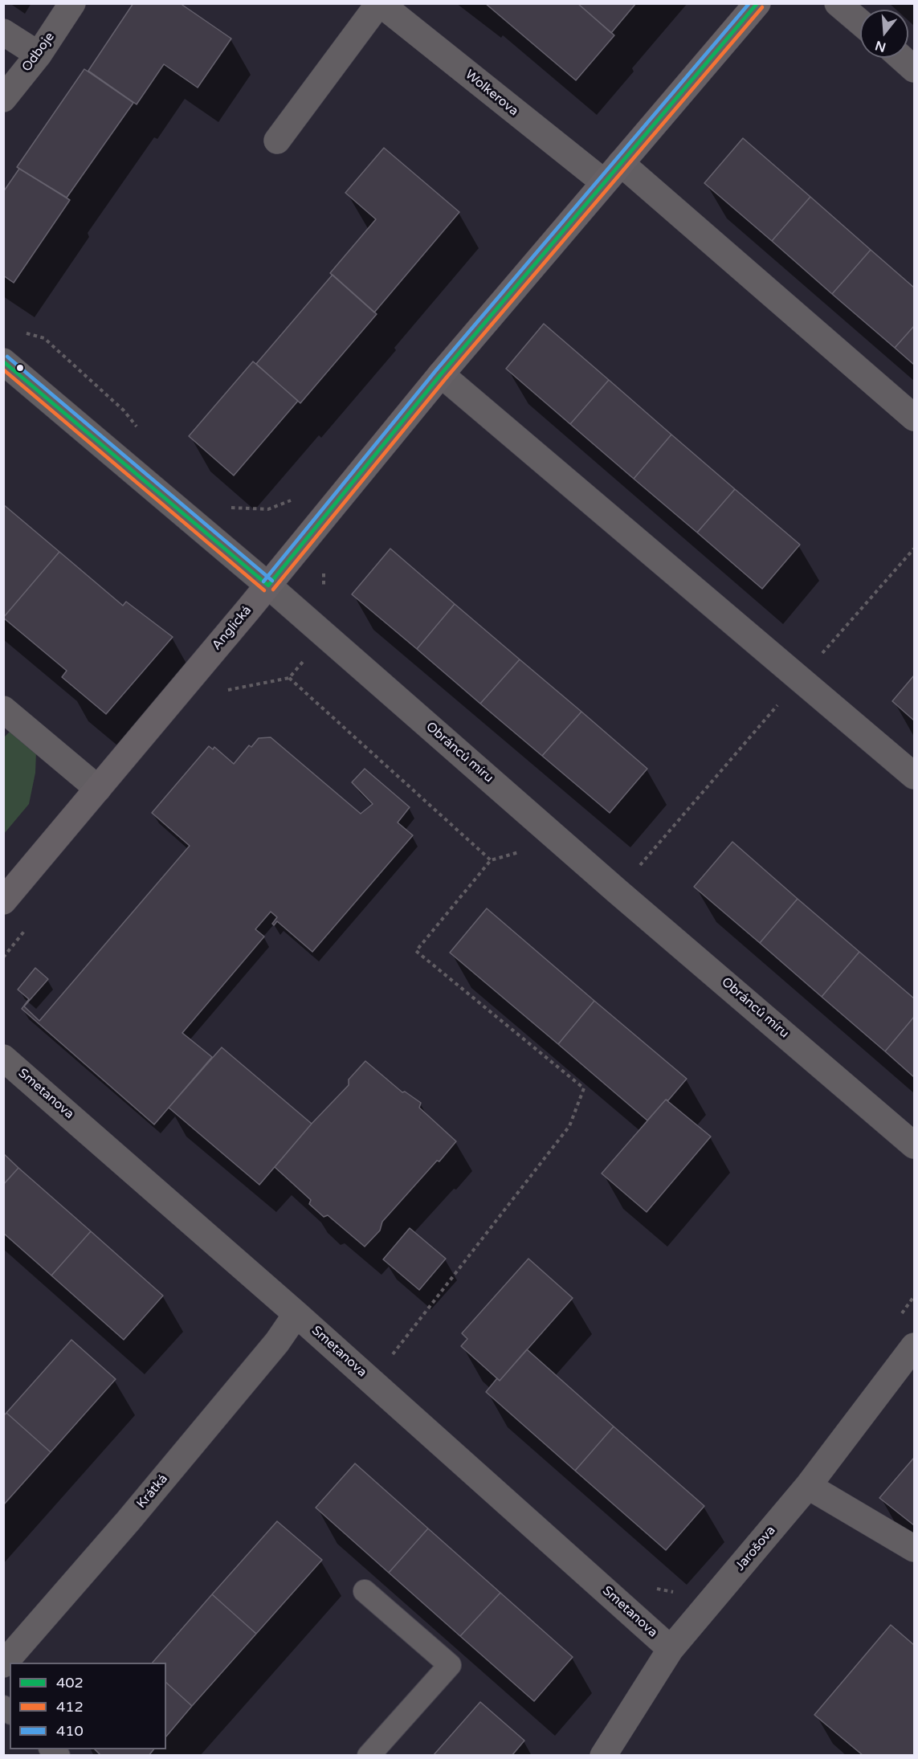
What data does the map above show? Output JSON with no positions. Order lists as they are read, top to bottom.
{
  "streets": {
    "street": [
      "Odboje",
      "Wolkerova",
      "Anglická",
      "Obránců míru",
      "Smetanova",
      "Krátká",
      "Jarošova"
    ]
  },
  "crossings": [
    ["Wolkerova", "Anglická"],
    ["Anglická", "Obránců míru"],
    ["Smetanova", "Krátká"],
    ["Smetanova", "Jarošova"]
  ],
  "lines": ["transit line 402", "transit line 410", "transit line 412"],
  "legend": ["402", "412", "410"],
  "north": "bottom"
}
